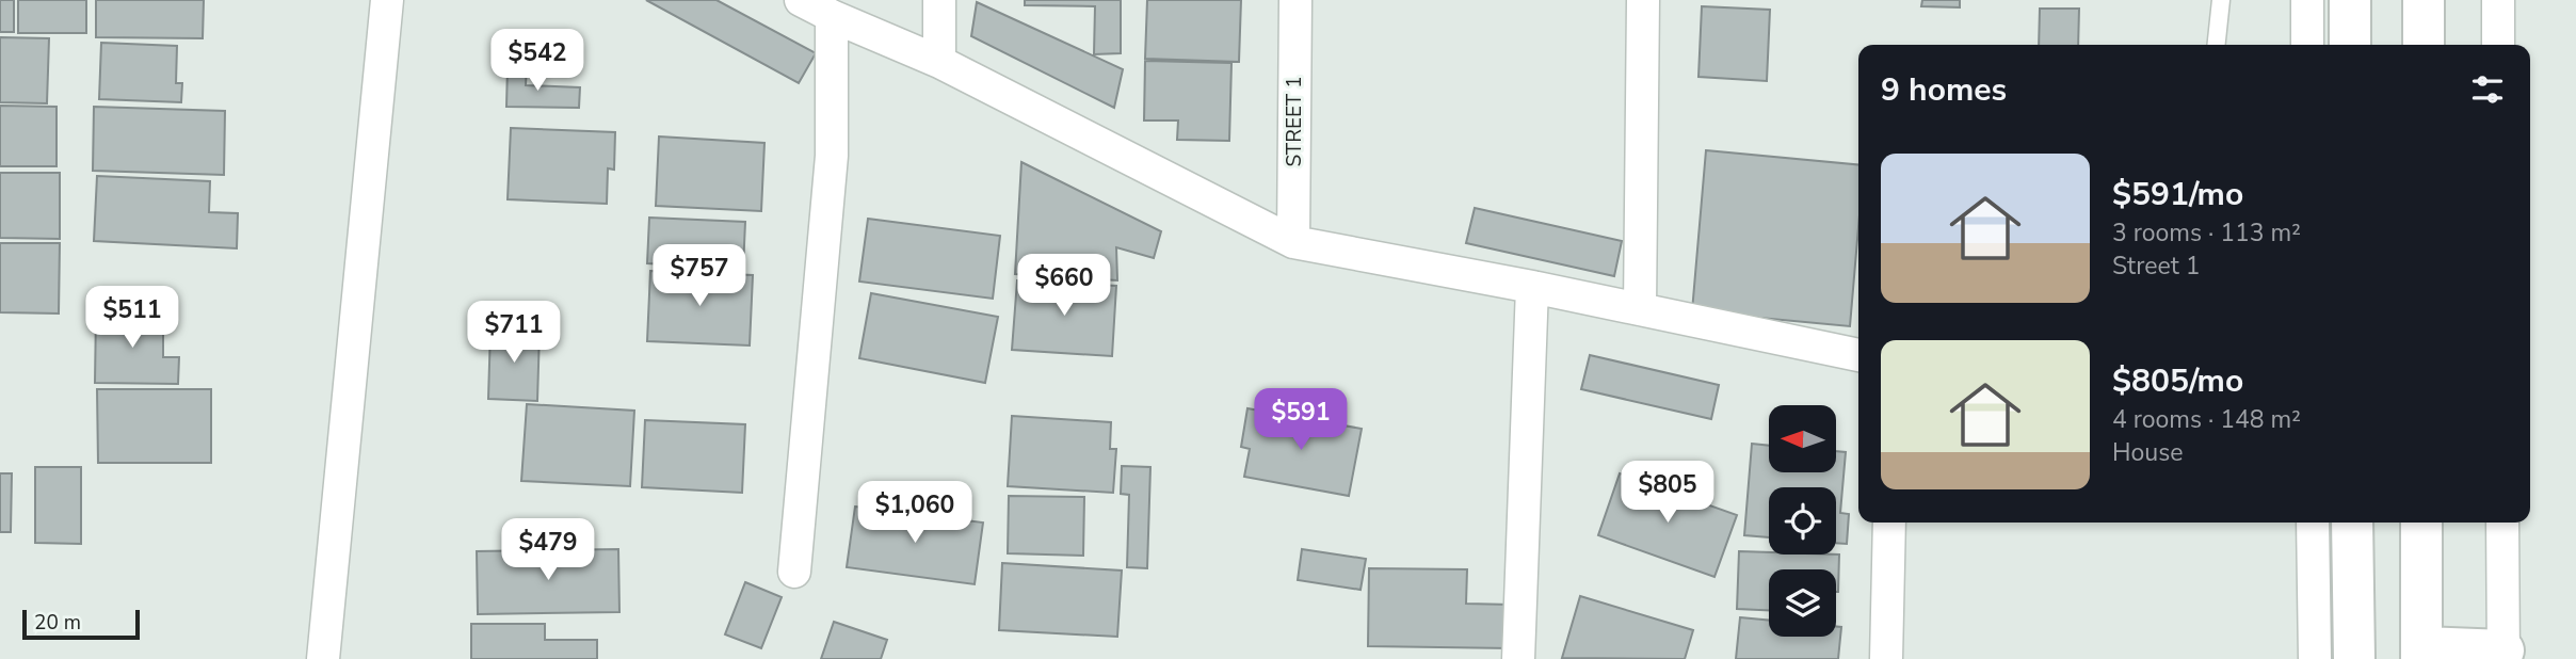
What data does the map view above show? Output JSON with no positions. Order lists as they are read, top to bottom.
{
  "streets": {
    "street": ["STREET 1"]
  },
  "scale_bar": "20 m",
  "north": "left",
  "page": {
    "price": [
      "$542",
      "$757",
      "$660",
      "$511",
      "$711",
      "$591",
      "$805",
      "$1,060",
      "$479"
    ],
    "heading": "9 homes",
    "list": [
      {
        "name": "$591/mo",
        "note": "3 rooms · 113 m² · Street 1"
      },
      {
        "name": "$805/mo",
        "note": "4 rooms · 148 m² · House"
      }
    ],
    "scale": "20 m"
  }
}
